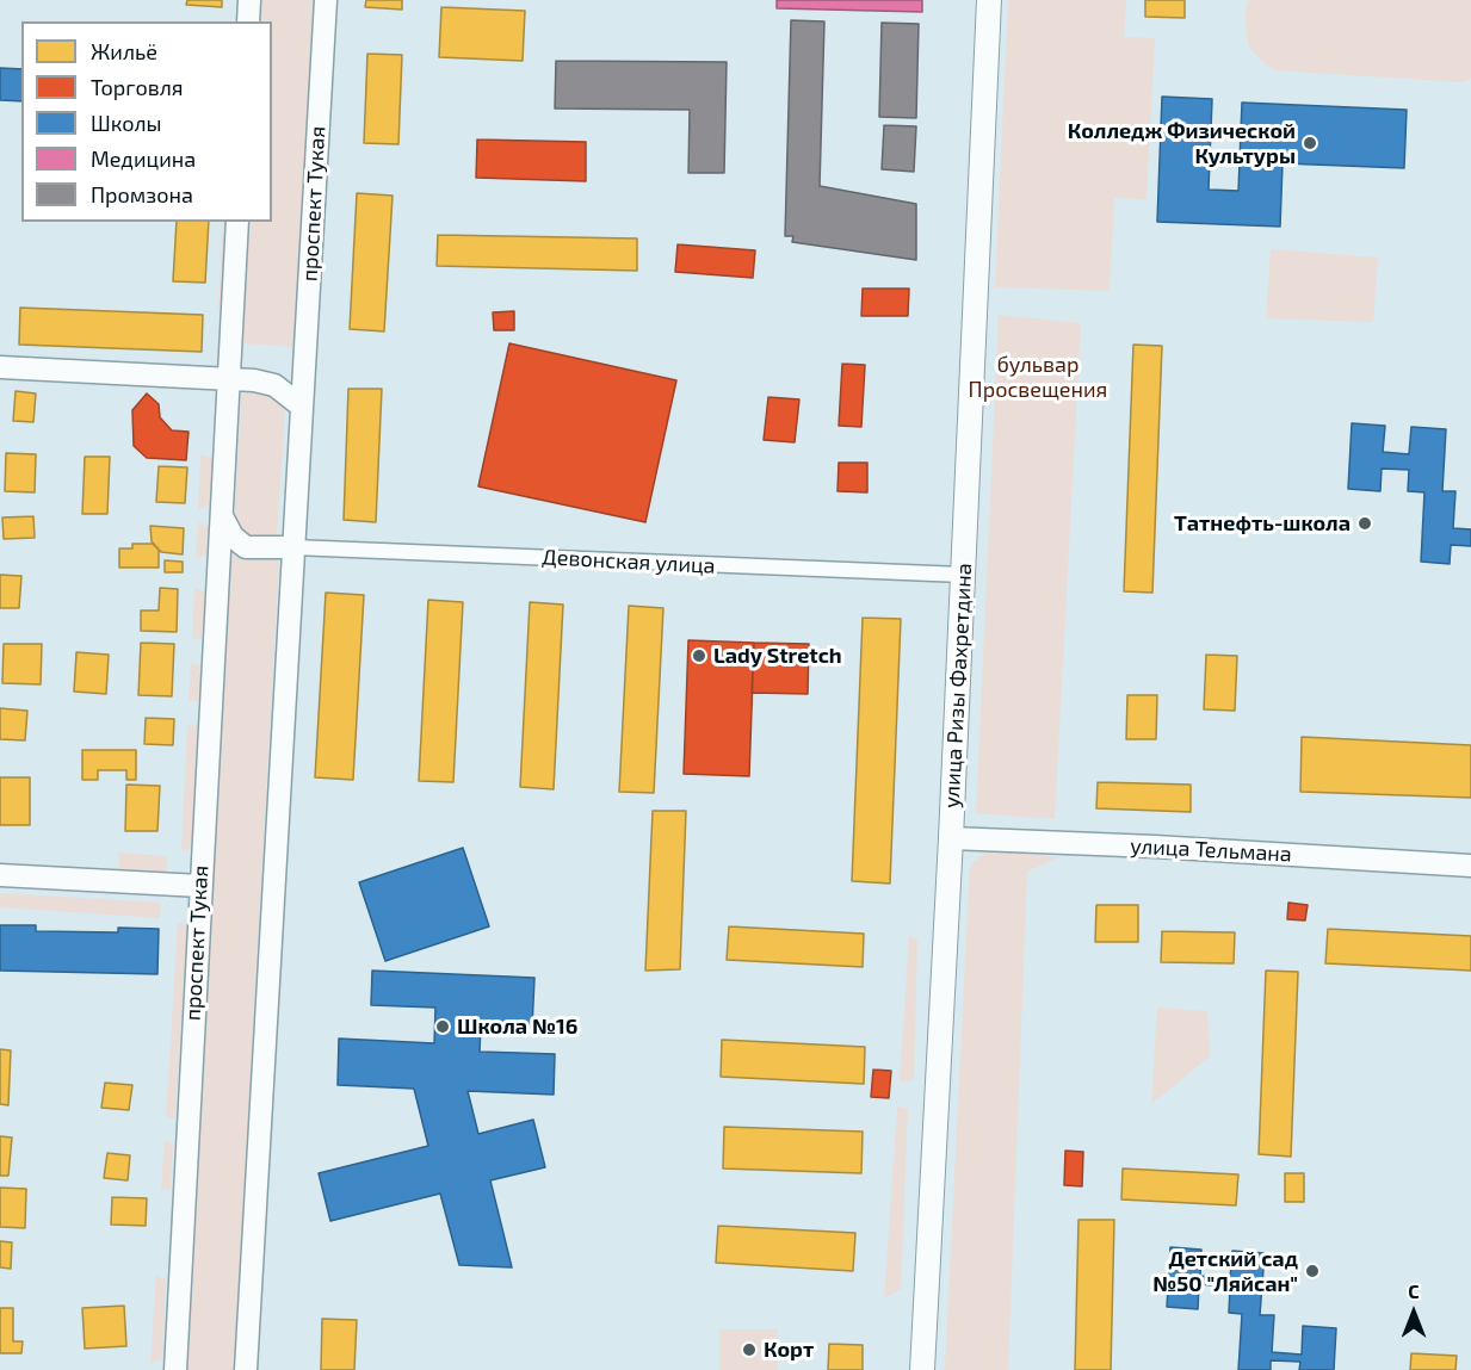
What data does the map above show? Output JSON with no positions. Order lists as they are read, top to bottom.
{
  "streets": {
    "main road": ["проспект Тукая", "улица Ризы Фахретдина", "улица Тельмана"],
    "street": ["Девонская улица"]
  },
  "crossings": [
    ["проспект Тукая", "Девонская улица"],
    ["Девонская улица", "улица Ризы Фахретдина"],
    ["улица Ризы Фахретдина", "улица Тельмана"]
  ],
  "parks": ["бульвар Просвещения"],
  "places": [
    "Колледж Физической Культуры",
    "Татнефть-школа",
    "Lady Stretch",
    "Школа №16",
    "Детский сад №50 \"Ляйсан\"",
    "Корт"
  ],
  "legend": [
    "Жильё",
    "Торговля",
    "Школы",
    "Медицина",
    "Промзона"
  ],
  "north": "top"
}
